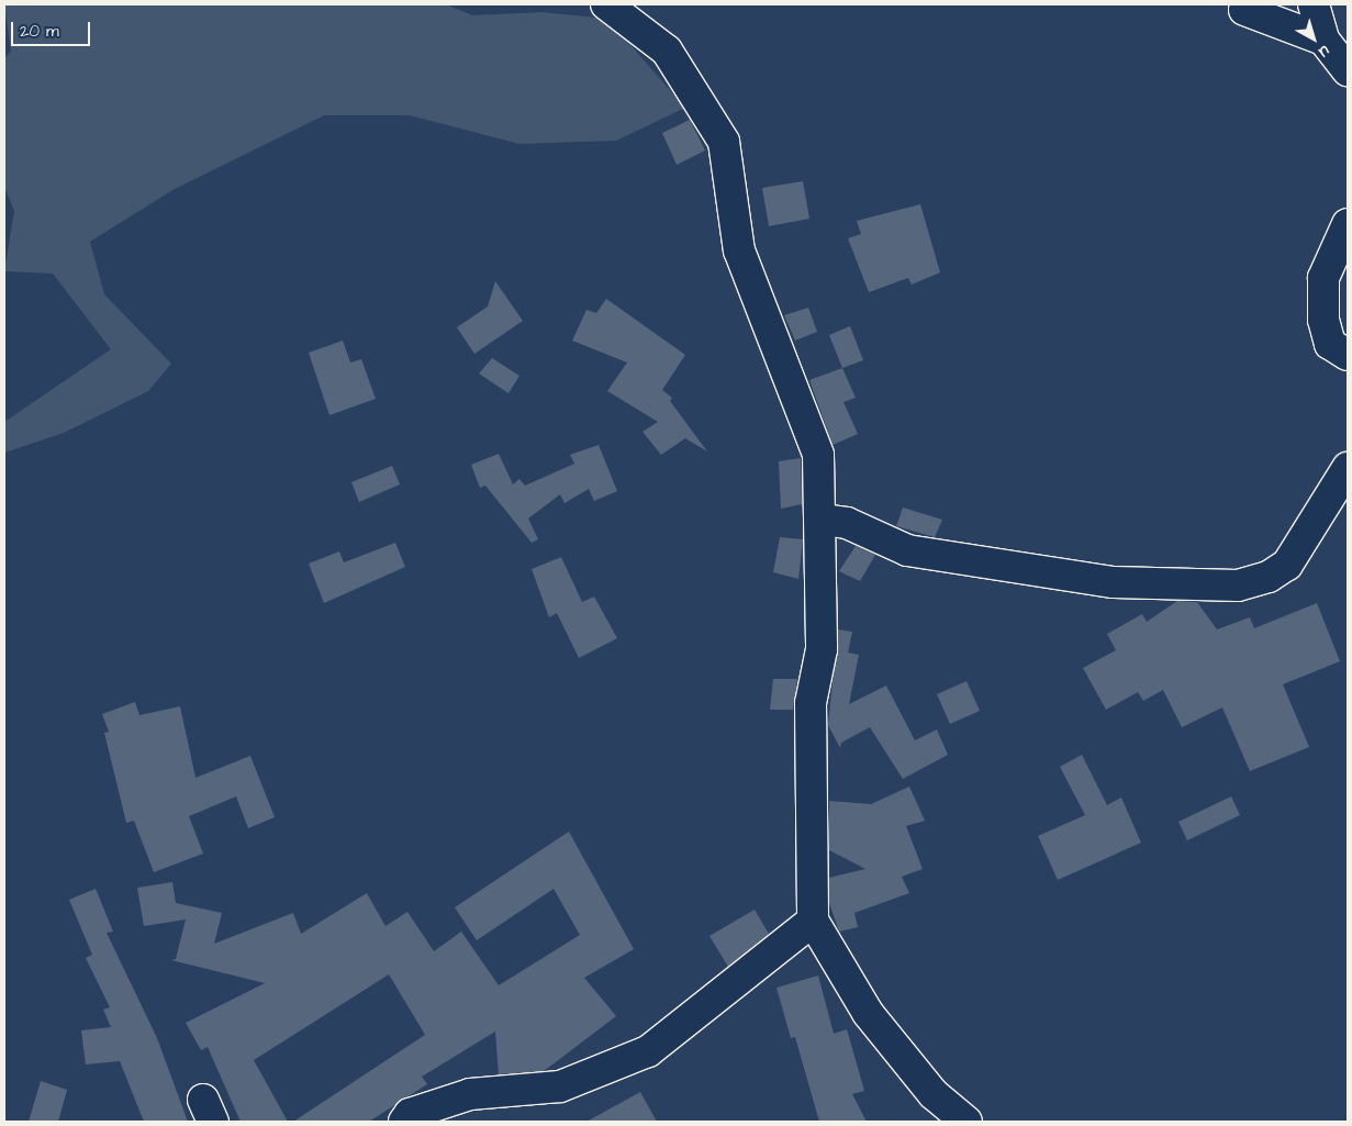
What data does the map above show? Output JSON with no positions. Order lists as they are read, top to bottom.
{
  "scale_bar": "20 m",
  "north": "bottom right"
}
